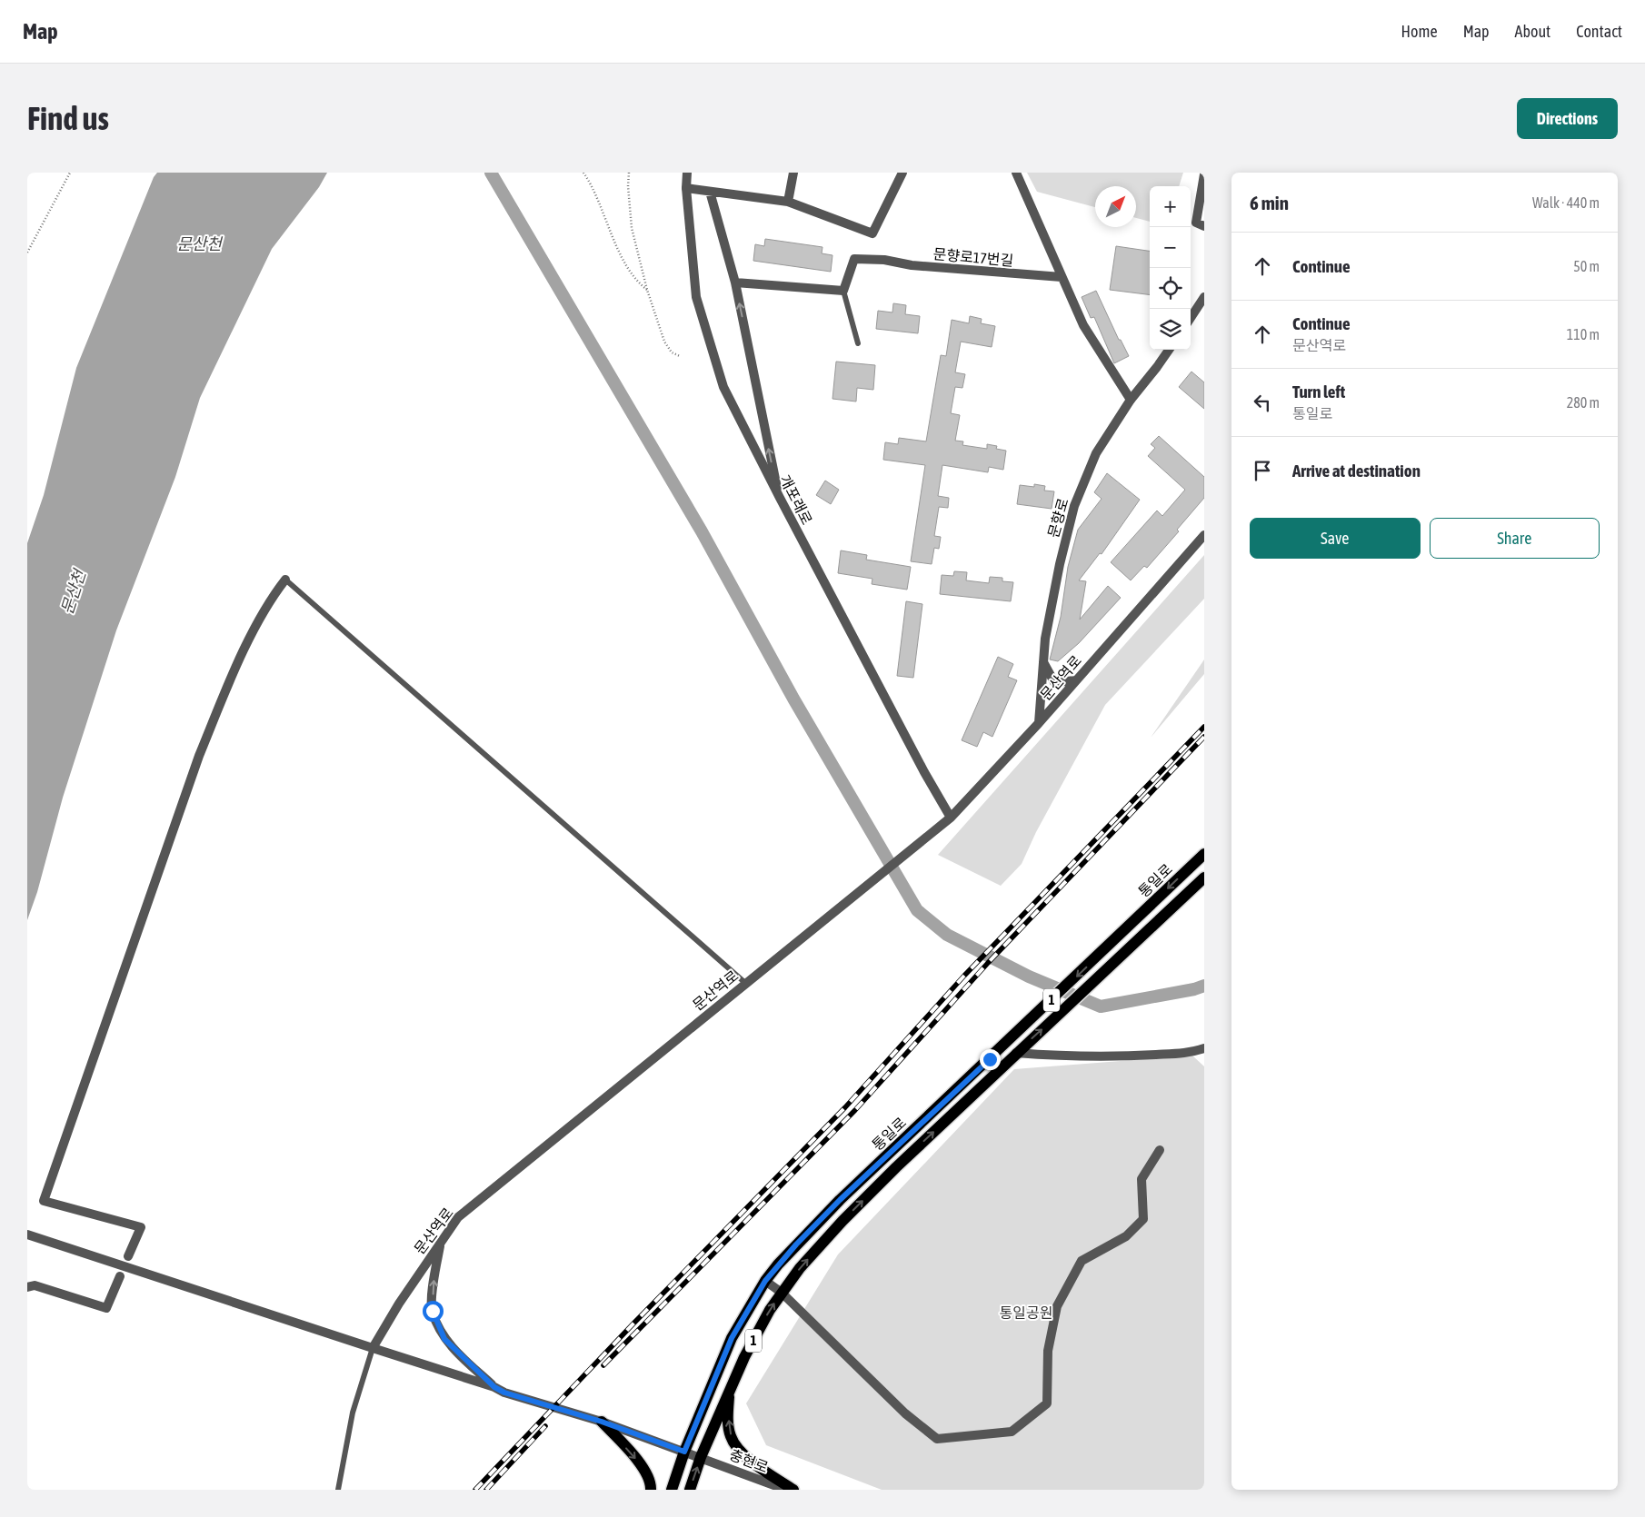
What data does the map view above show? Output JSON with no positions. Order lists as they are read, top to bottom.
{
  "streets": {
    "main road": ["통일로", "1"],
    "street": [
      "문향로17번길",
      "개포래로",
      "문향로",
      "문산역로",
      "충현로"
    ]
  },
  "crossings": [
    ["개포래로", "문산역로"],
    ["문향로", "문산역로"],
    ["통일로", "충현로"]
  ],
  "water": ["문산천"],
  "parks": ["통일공원"],
  "north": "top right",
  "page": {
    "header": "Map",
    "nav": [
      "Home",
      "Map",
      "About",
      "Contact"
    ],
    "buttons": [
      "Directions",
      ["Save", "Share"]
    ],
    "title": "Find us",
    "heading": ["6 min", "Walk · 440 m"],
    "map_buttons": ["+", "−"],
    "list": [
      ["Continue", "50 m"],
      ["Continue", "문산역로", "110 m"],
      ["Turn left", "통일로", "280 m"],
      "Arrive at destination"
    ]
  }
}
